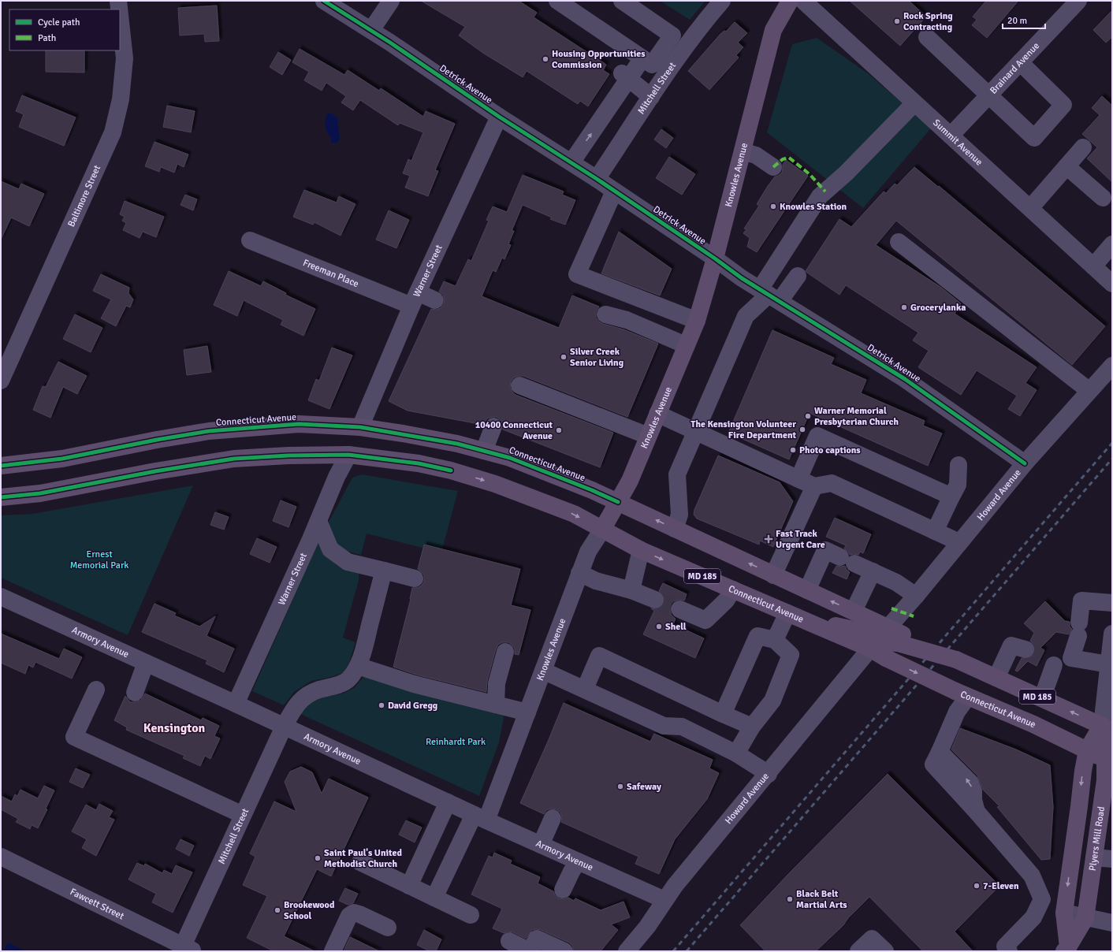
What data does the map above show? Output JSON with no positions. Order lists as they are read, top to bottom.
{
  "streets": {
    "main road": [
      "Knowles Avenue",
      "Connecticut Avenue",
      "MD 185",
      "Plyers Mill Road"
    ],
    "street": [
      "Brainard Avenue",
      "Detrick Avenue",
      "Mitchell Street",
      "Summit Avenue",
      "Baltimore Street",
      "Warner Street",
      "Freeman Place",
      "Howard Avenue",
      "Armory Avenue",
      "Fawcett Street"
    ]
  },
  "crossings": [
    ["Brainard Avenue", "Summit Avenue"],
    ["Detrick Avenue", "Mitchell Street"],
    ["Detrick Avenue", "Knowles Avenue"],
    ["Detrick Avenue", "Warner Street"],
    ["Detrick Avenue", "Howard Avenue"],
    ["Mitchell Street", "Armory Avenue"],
    ["Mitchell Street", "Fawcett Street"],
    ["Knowles Avenue", "Connecticut Avenue"],
    ["Knowles Avenue", "Armory Avenue"],
    ["Warner Street", "Freeman Place"],
    ["Warner Street", "Connecticut Avenue"],
    ["Warner Street", "Armory Avenue"],
    ["Connecticut Avenue", "Howard Avenue"],
    ["Connecticut Avenue", "MD 185"],
    ["Connecticut Avenue", "Plyers Mill Road"],
    ["Howard Avenue", "MD 185"],
    ["Howard Avenue", "Armory Avenue"],
    ["MD 185", "Plyers Mill Road"]
  ],
  "districts": ["Kensington"],
  "parks": ["Ernest Memorial Park", "Reinhardt Park"],
  "places": {
    "other": [
      "Rock Spring Contracting",
      "Housing Opportunities Commission",
      "Knowles Station",
      "Grocerylanka",
      "Silver Creek Senior Living",
      "Warner Memorial Presbyterian Church",
      "The Kensington Volunteer Fire Department",
      "10400 Connecticut Avenue",
      "Photo captions",
      "Shell",
      "David Gregg",
      "Safeway",
      "Saint Paul's United Methodist Church",
      "7-Eleven",
      "Black Belt Martial Arts",
      "Brookewood School"
    ],
    "health": ["Fast Track Urgent Care"]
  },
  "legend": ["Cycle path", "Path"],
  "scale_bar": "20 m"
}
